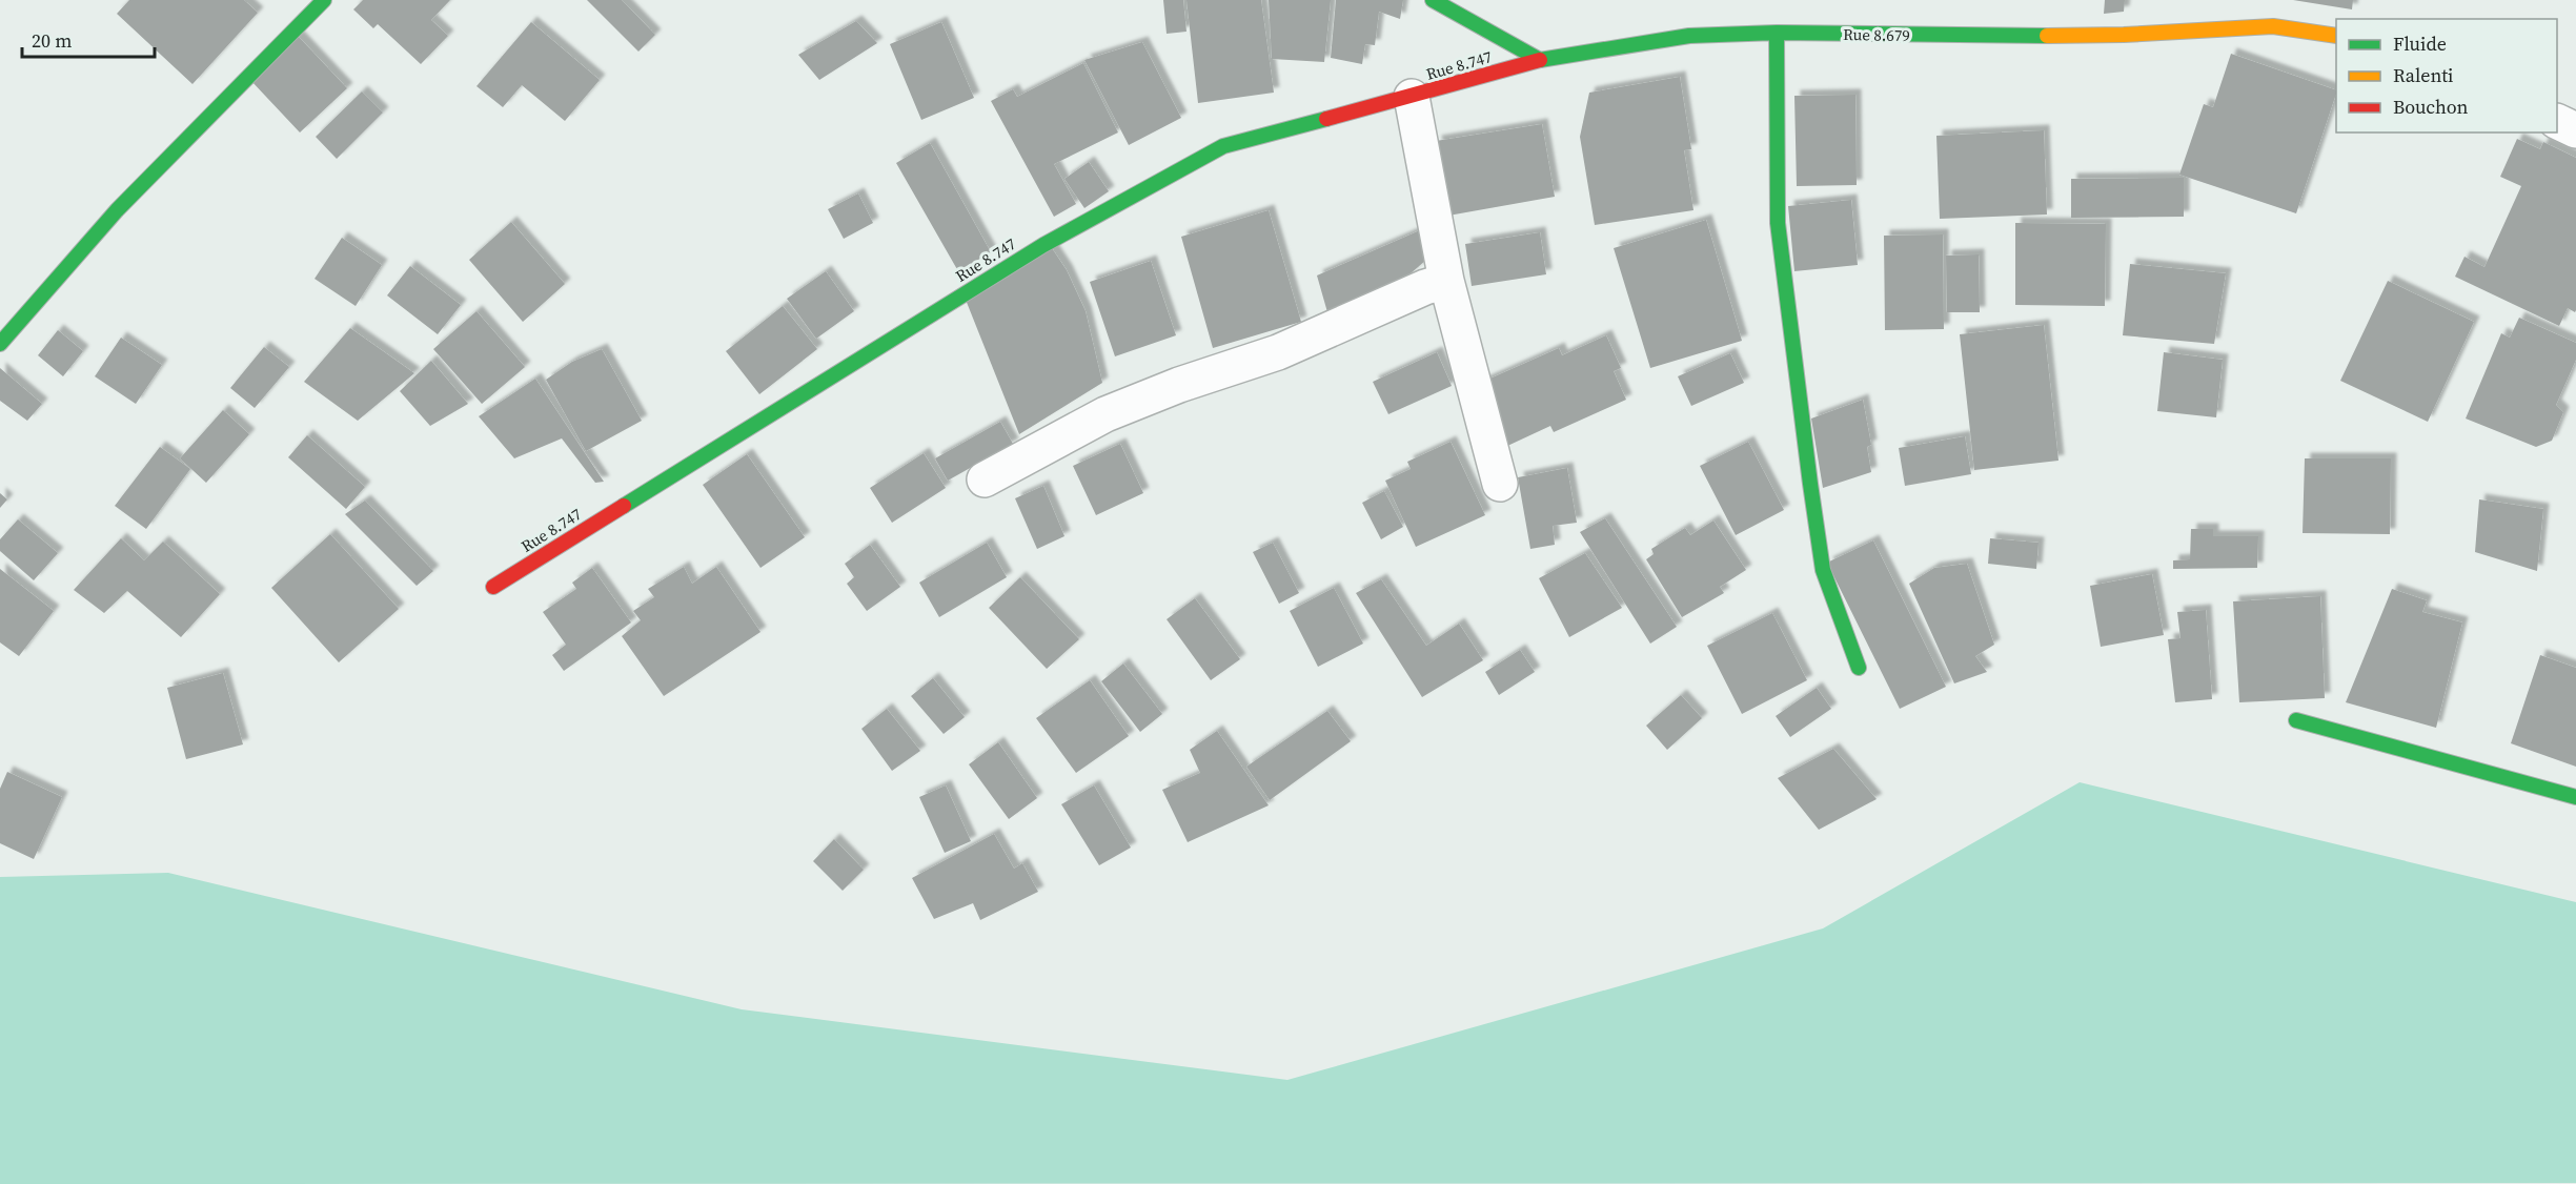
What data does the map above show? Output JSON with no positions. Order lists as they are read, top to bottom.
{
  "streets": {
    "street": ["Rue 8.679", "Rue 8.747"]
  },
  "crossings": [
    ["Rue 8.679", "Rue 8.747"]
  ],
  "legend": ["Fluide", "Ralenti", "Bouchon"],
  "scale_bar": "20 m"
}
